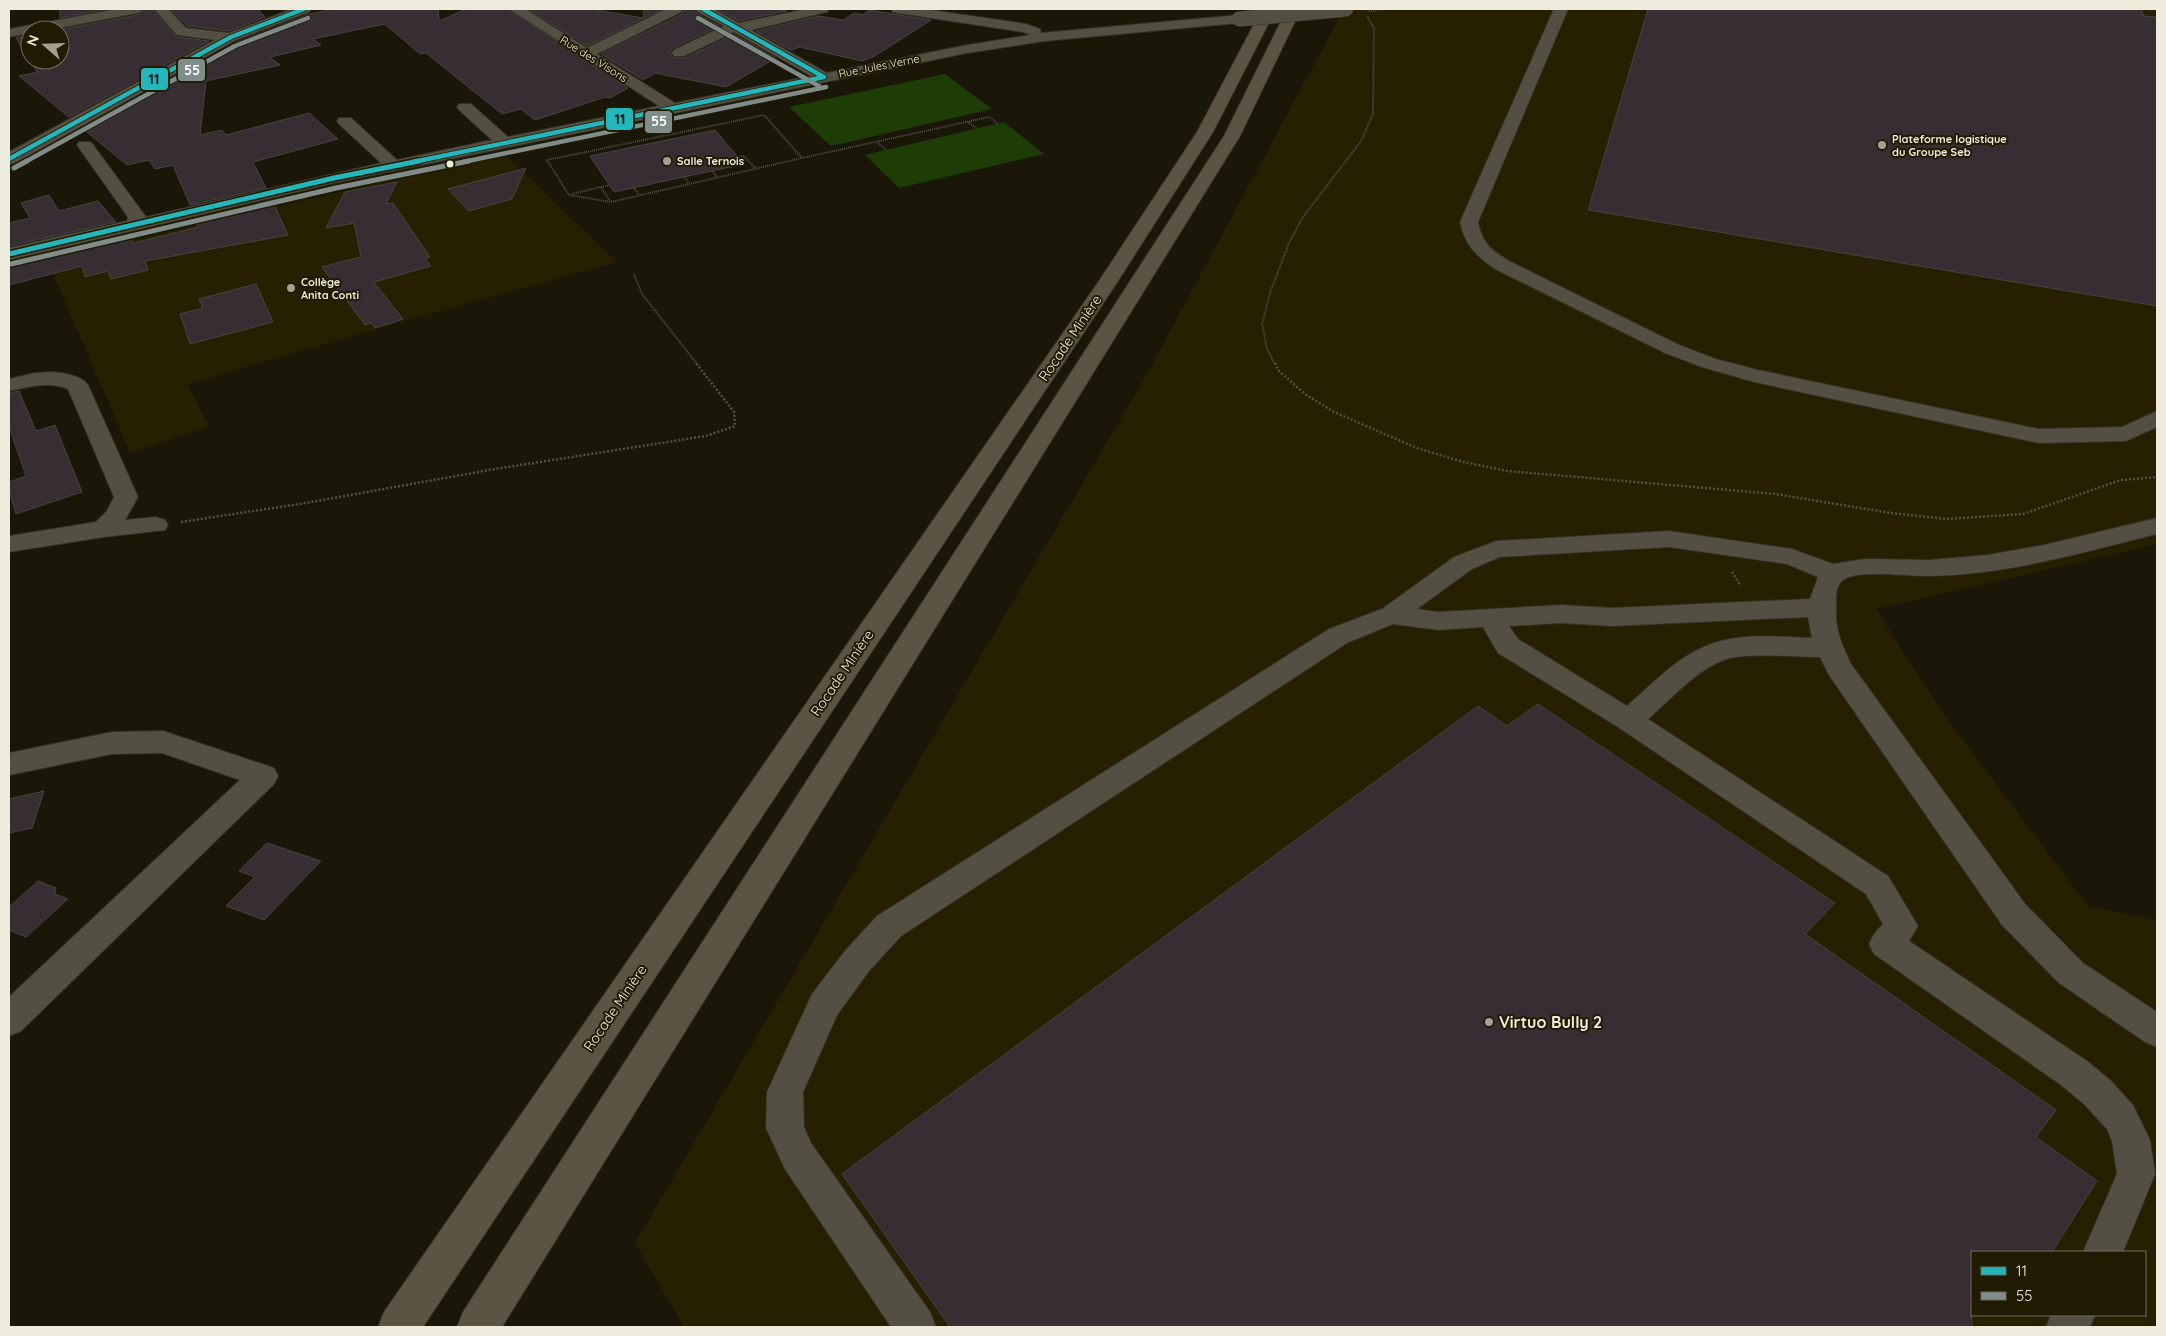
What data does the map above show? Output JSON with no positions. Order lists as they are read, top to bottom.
{
  "streets": {
    "highway": ["Rocade Minière"],
    "street": ["Rue des Visons", "Rue Jules Verne"]
  },
  "crossings": [
    ["Rue des Visons", "Rue Jules Verne"]
  ],
  "places": [
    "Plateforme logistique du Groupe Seb",
    "Salle Ternois",
    "Collège Anita Conti",
    "Virtuo Bully 2"
  ],
  "lines": ["transit line 11", "transit line 55"],
  "legend": ["11", "55"],
  "north": "left"
}
